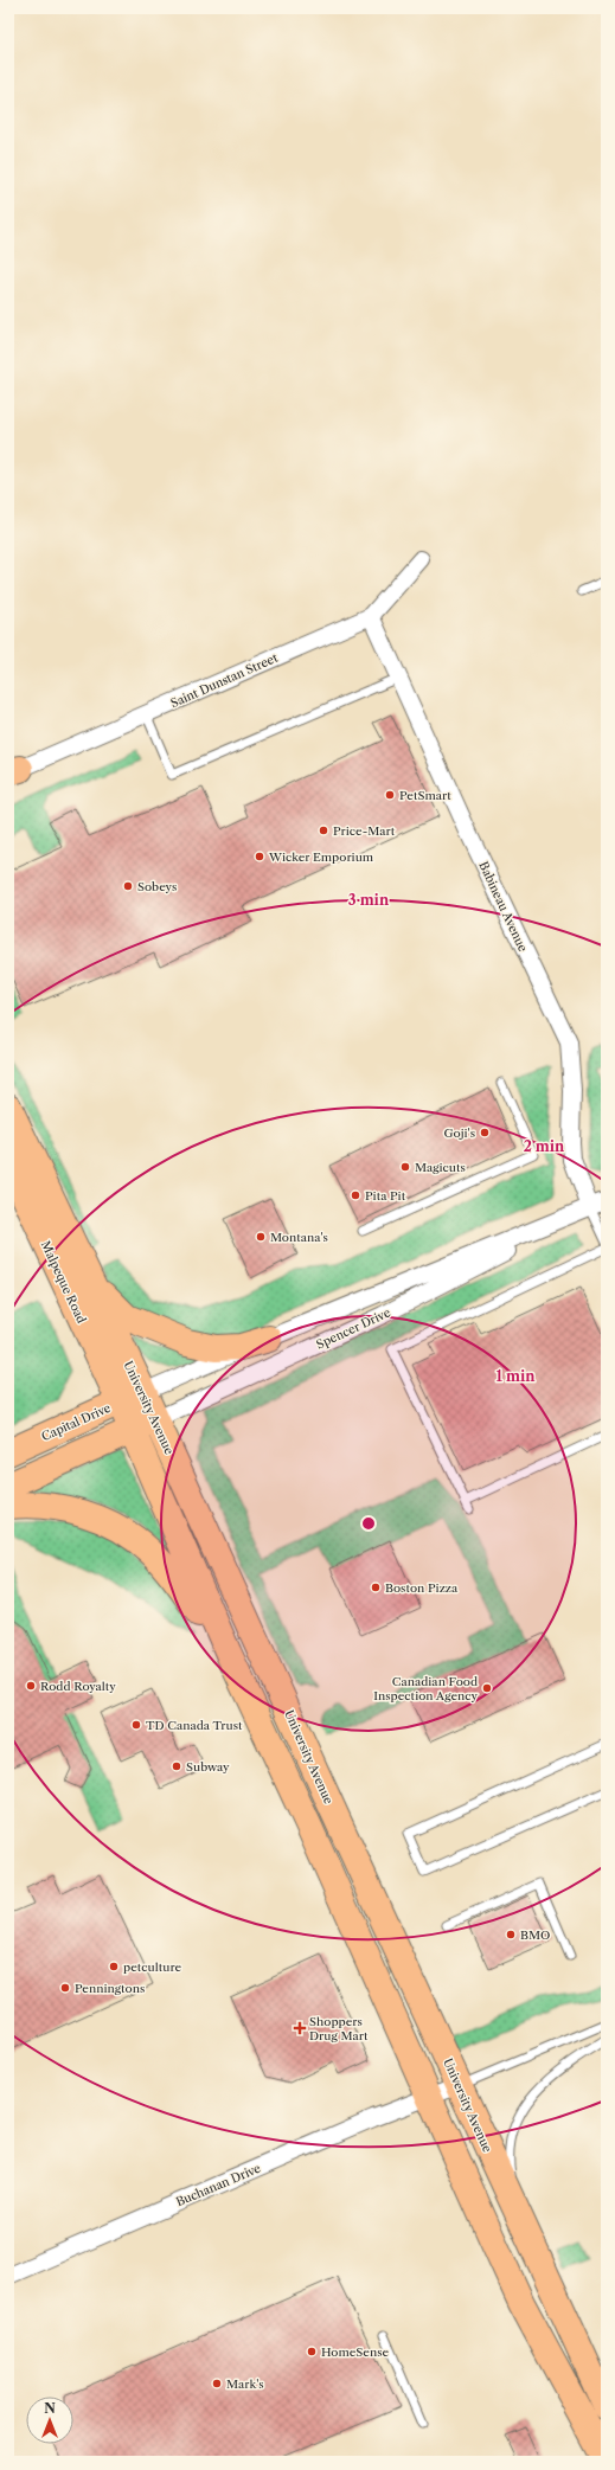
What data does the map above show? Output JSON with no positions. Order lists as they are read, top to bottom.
{
  "streets": {
    "main road": [
      "Malpeque Road",
      "Spencer Drive",
      "University Avenue",
      "Capital Drive"
    ],
    "street": ["Saint Dunstan Street", "Babineau Avenue", "Buchanan Drive"]
  },
  "crossings": [
    ["Saint Dunstan Street", "Babineau Avenue"],
    ["Babineau Avenue", "Spencer Drive"],
    ["Malpeque Road", "Capital Drive"],
    ["Spencer Drive", "University Avenue"],
    ["Spencer Drive", "Capital Drive"],
    ["University Avenue", "Capital Drive"],
    ["University Avenue", "Buchanan Drive"]
  ],
  "places": {
    "other": [
      "PetSmart",
      "Price-Mart",
      "Wicker Emporium",
      "Sobeys",
      "Goji's",
      "Magicuts",
      "Pita Pit",
      "Montana's",
      "Boston Pizza",
      "Rodd Royalty",
      "Canadian Food Inspection Agency",
      "TD Canada Trust",
      "Subway",
      "BMO",
      "petculture",
      "Penningtons",
      "HomeSense",
      "Mark's"
    ],
    "health": ["Shoppers Drug Mart"]
  },
  "north": "top",
  "rings": ["3 min", "2 min", "1 min"]
}
